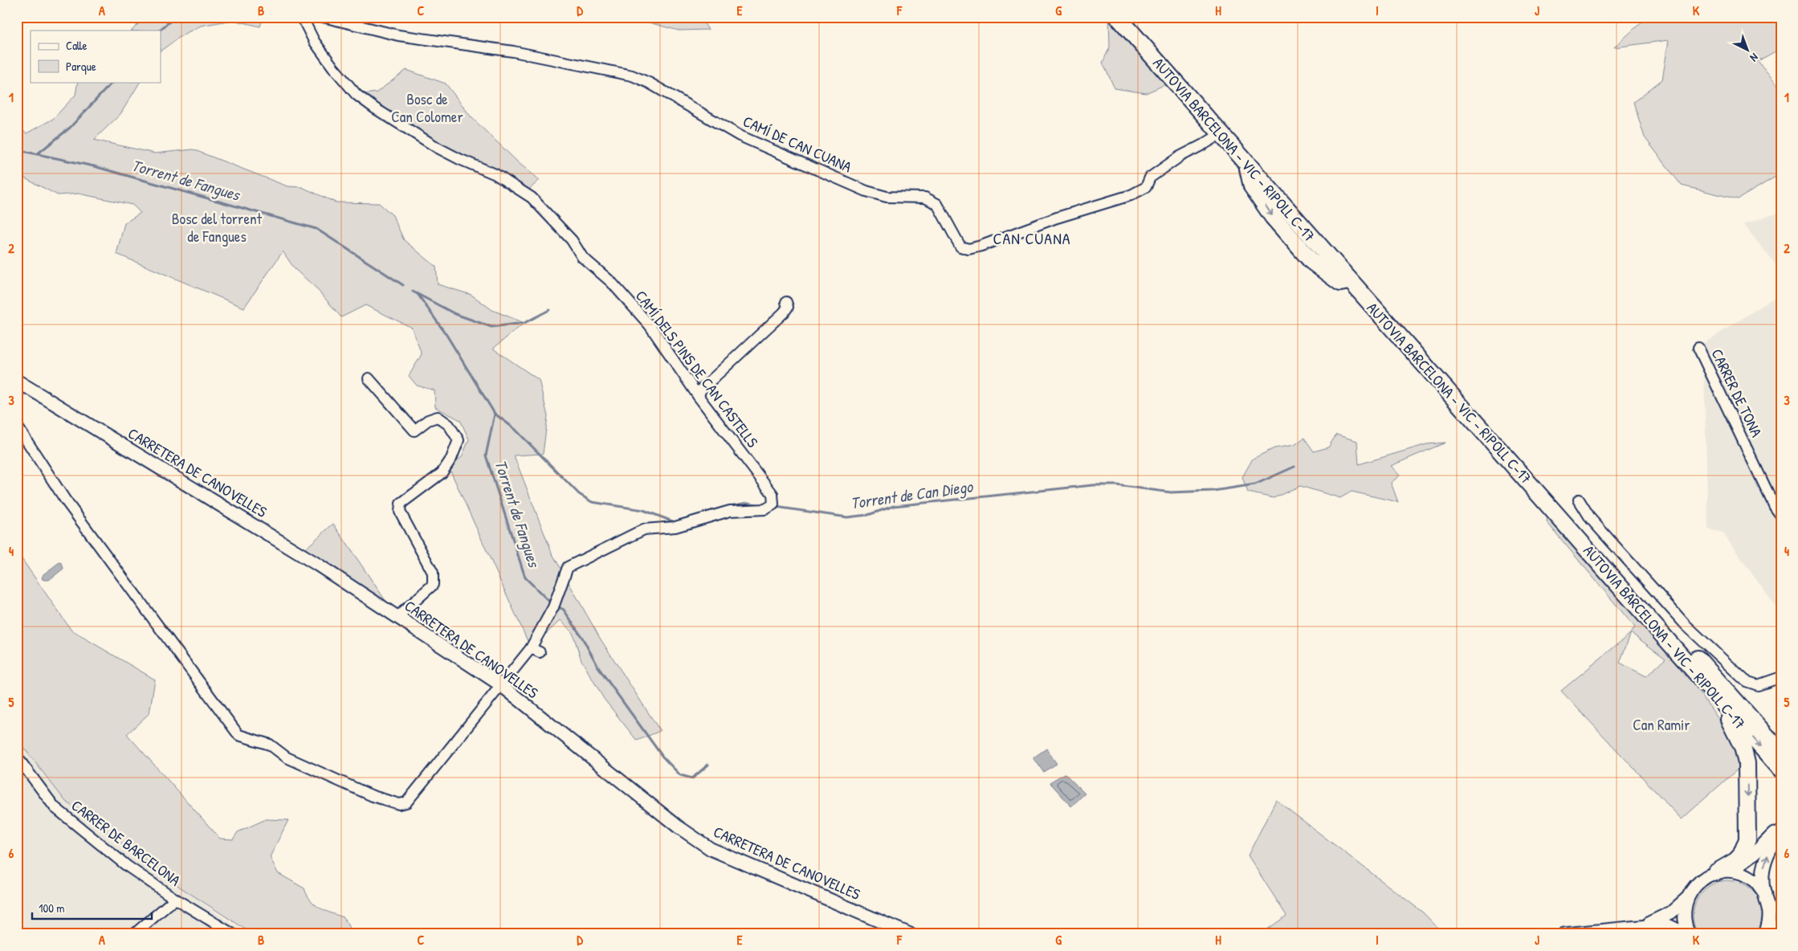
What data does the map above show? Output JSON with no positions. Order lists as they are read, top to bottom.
{
  "streets": {
    "highway": ["AUTOVIA BARCELONA - VIC - RIPOLL C-17"],
    "street": [
      "CAMÍ DE CAN CUANA",
      "CAMÍ DELS PINS DE CAN CASTELLS",
      "CARRER DE TONA",
      "CARRETERA DE CANOVELLES",
      "CARRER DE BARCELONA"
    ]
  },
  "crossings": [
    ["CAMÍ DE CAN CUANA", "AUTOVIA BARCELONA - VIC - RIPOLL C-17"],
    ["CAMÍ DELS PINS DE CAN CASTELLS", "CARRETERA DE CANOVELLES"]
  ],
  "districts": ["CAN CUANA"],
  "water": ["Torrent de Fangues", "Torrent de Can Diego"],
  "parks": ["Bosc de Can Colomer", "Bosc del torrent de Fangues", "Can Ramir"],
  "legend": ["Calle", "Parque"],
  "scale_bar": "100 m",
  "north": "bottom right",
  "grid": {
    "columns": [
      "A",
      "B",
      "C",
      "D",
      "E",
      "F",
      "G",
      "H",
      "I",
      "J",
      "K"
    ],
    "rows": [
      "1",
      "2",
      "3",
      "4",
      "5",
      "6"
    ]
  }
}
